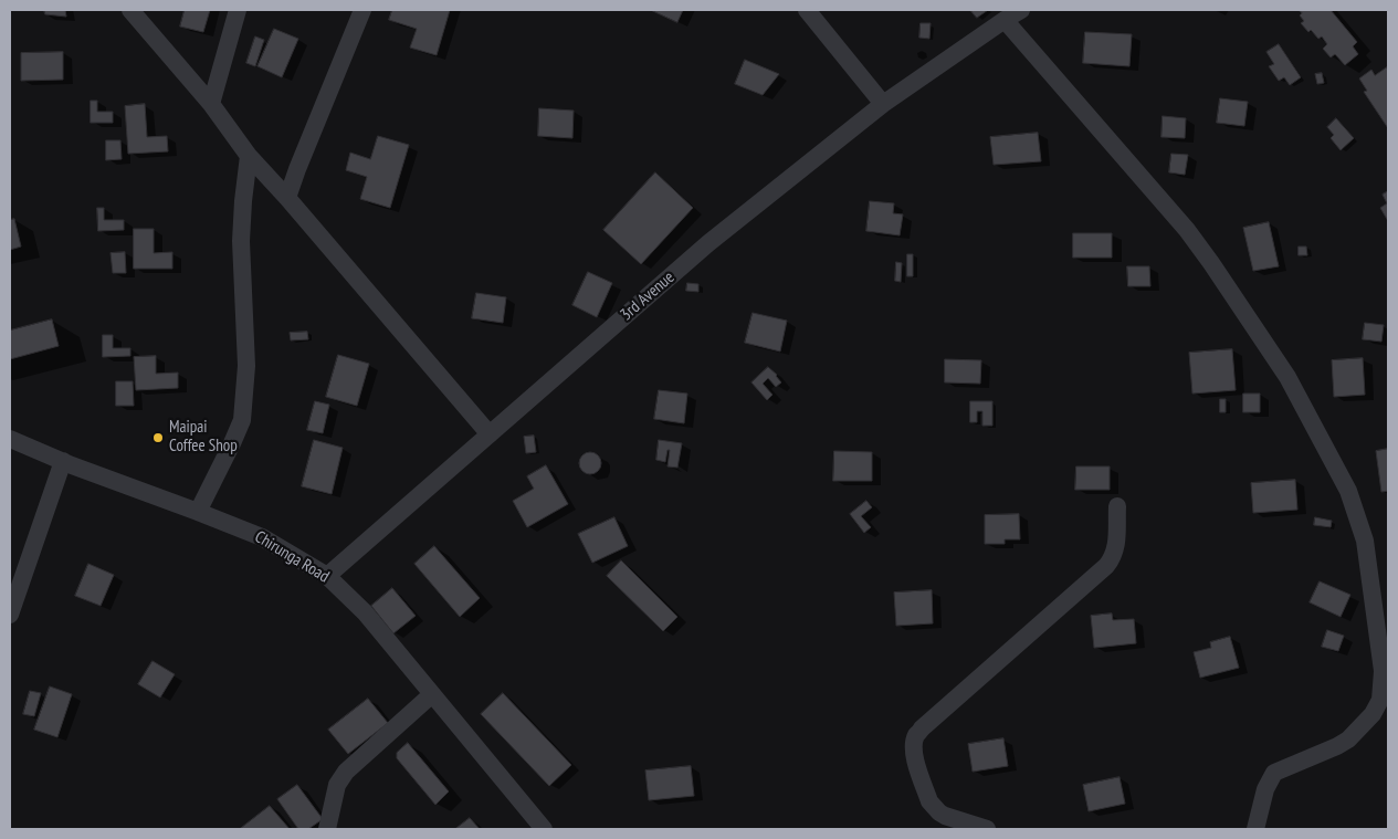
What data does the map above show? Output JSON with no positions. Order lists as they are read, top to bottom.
{
  "streets": {
    "street": ["3rd Avenue", "Chirunga Road"]
  },
  "crossings": [
    ["3rd Avenue", "Chirunga Road"]
  ],
  "places": ["Maipai Coffee Shop"]
}
